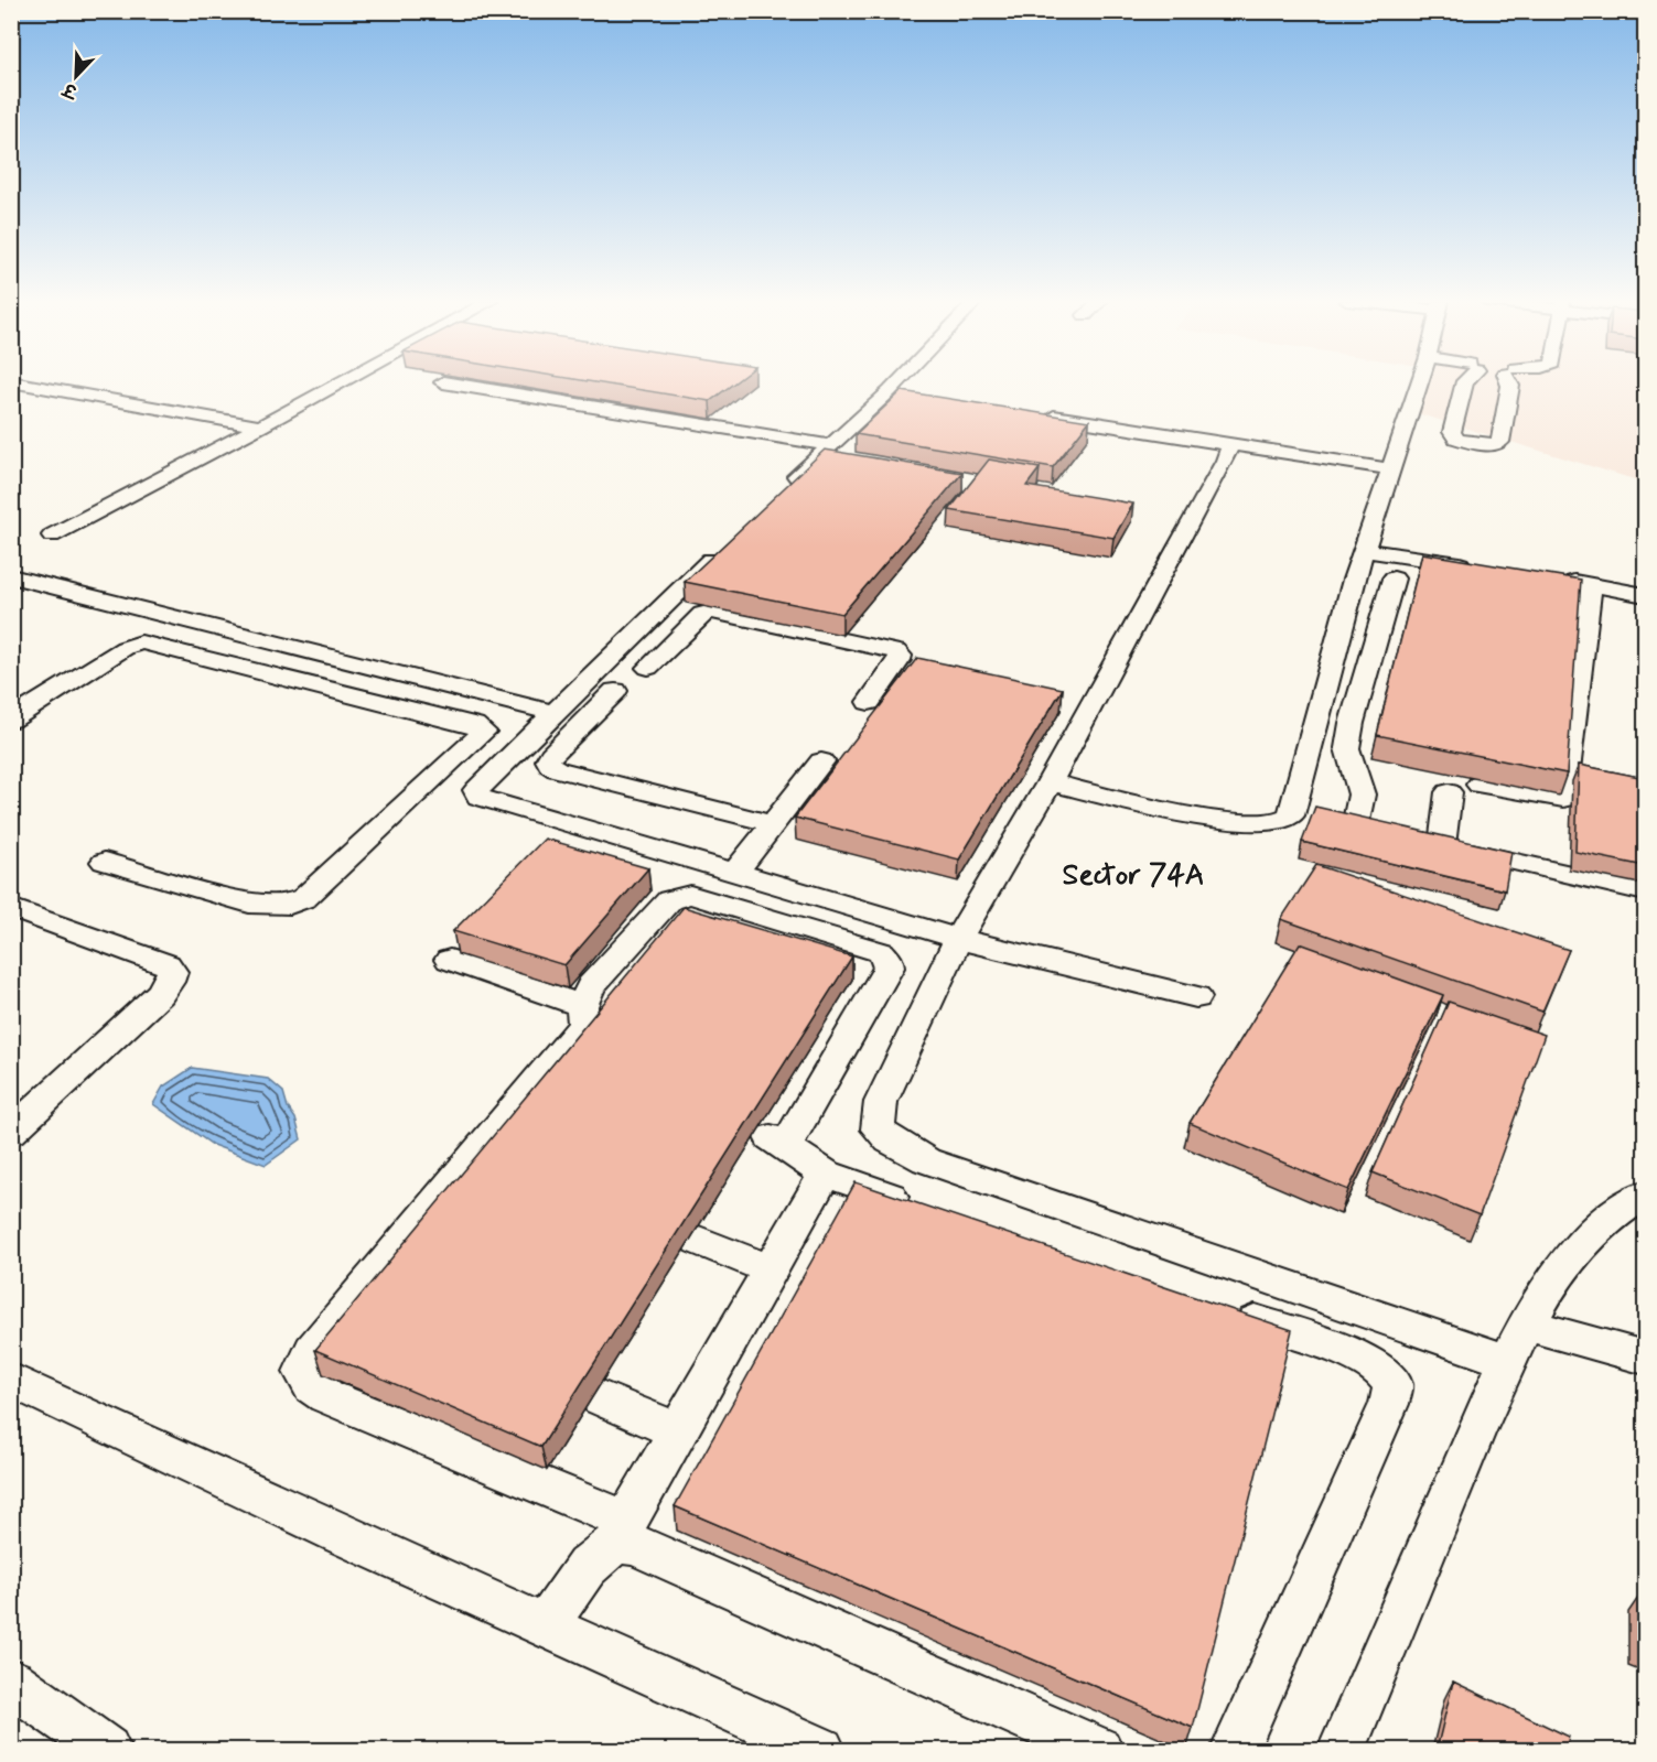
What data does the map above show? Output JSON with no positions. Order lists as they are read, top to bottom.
{
  "districts": ["Sector 74A"],
  "north": "bottom left"
}
